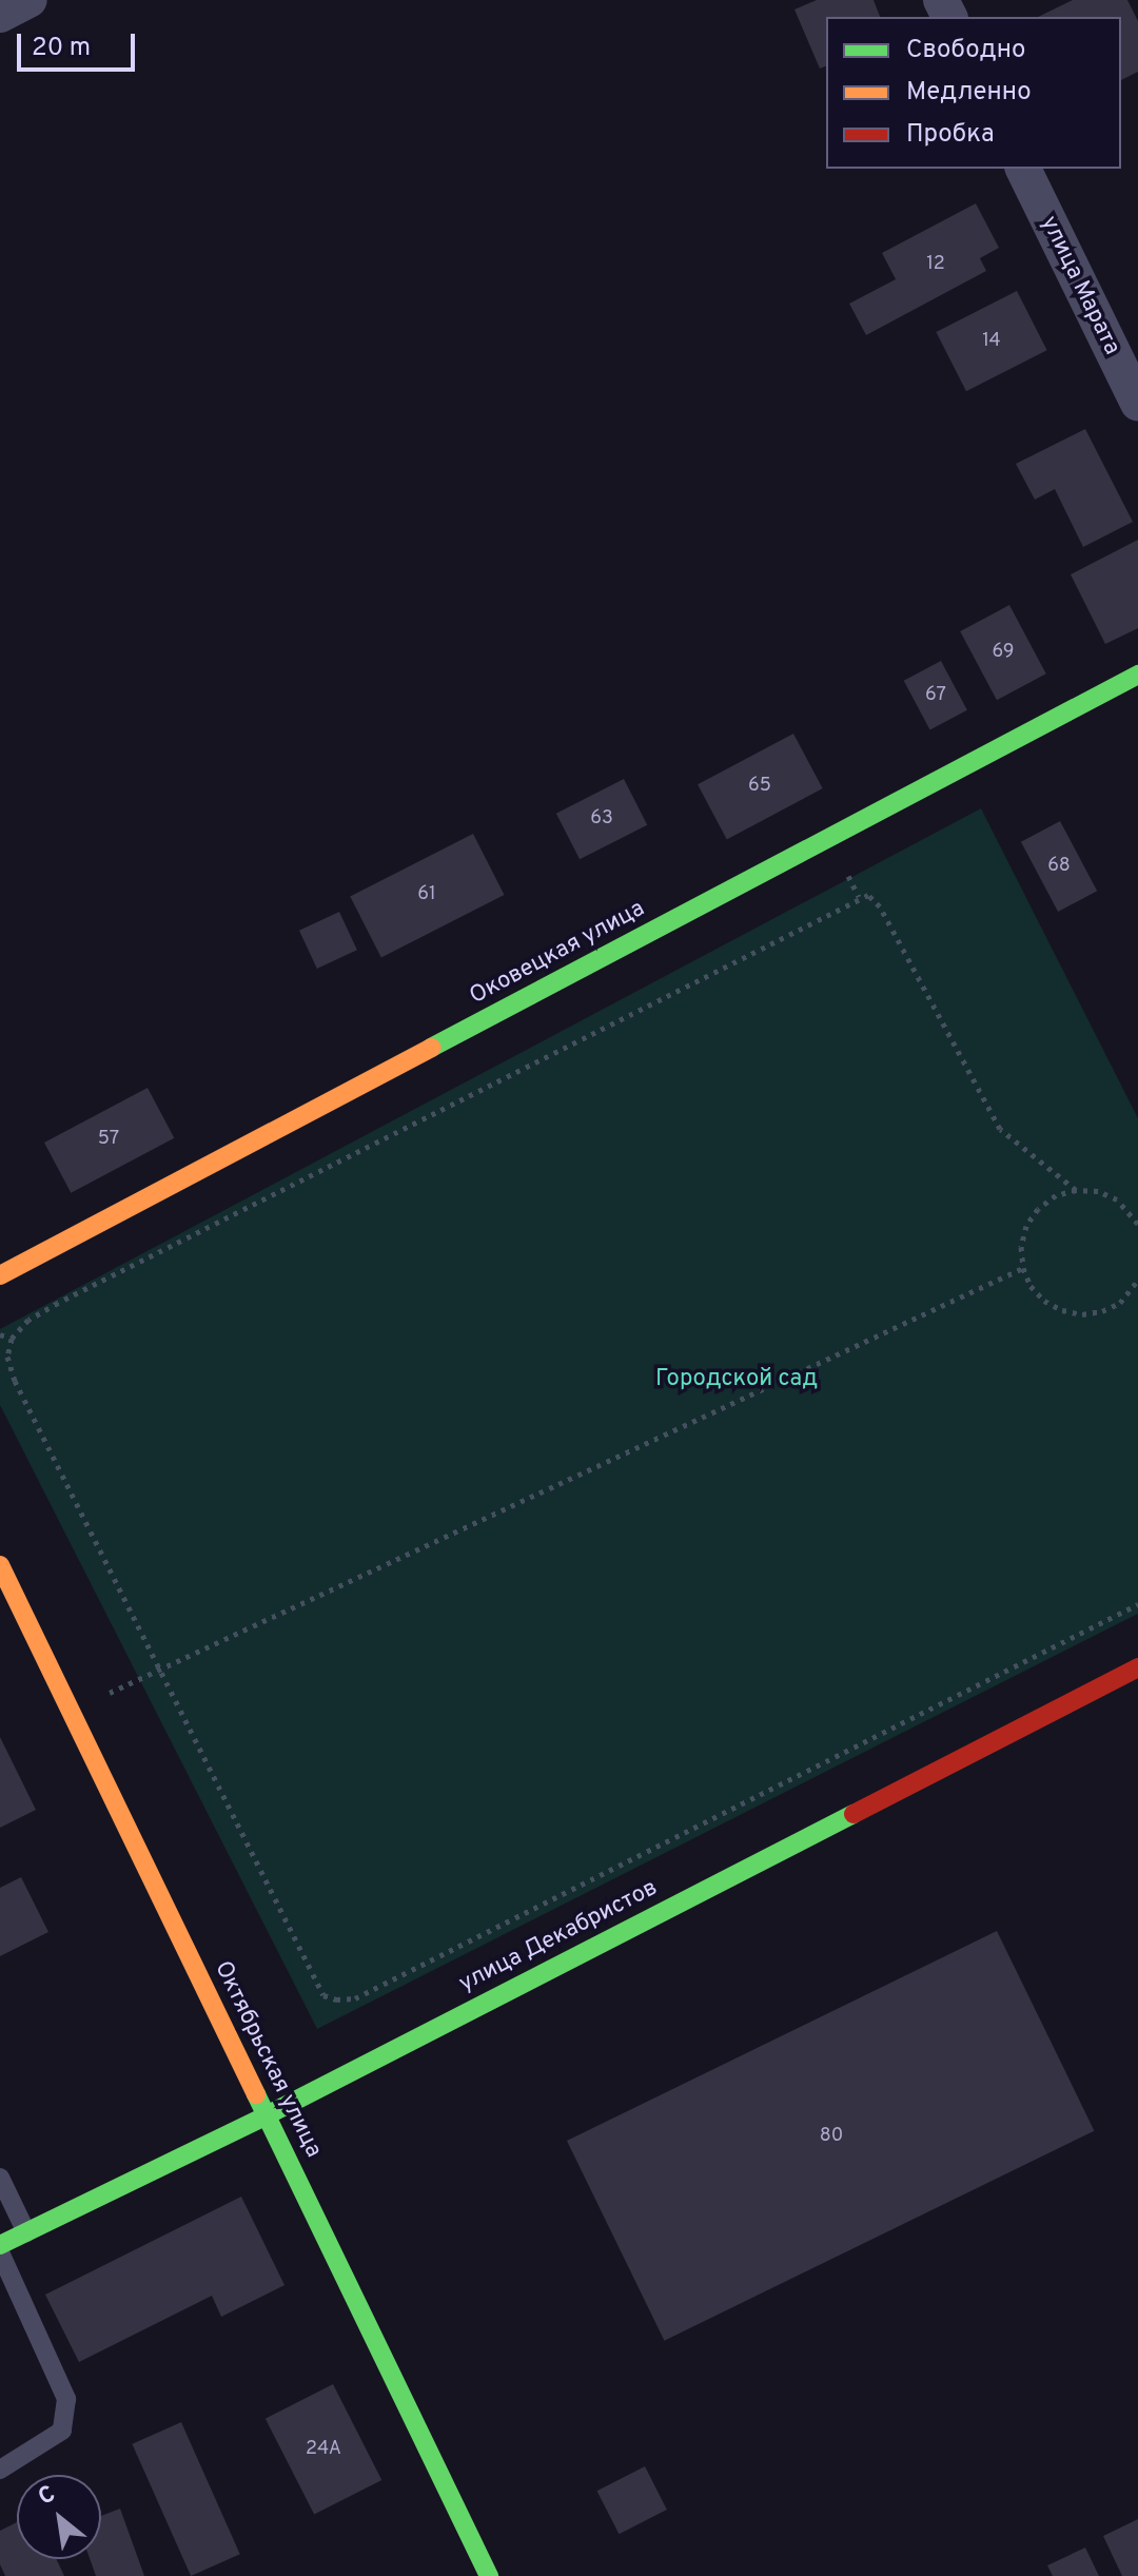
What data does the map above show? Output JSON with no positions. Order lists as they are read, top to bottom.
{
  "streets": {
    "street": [
      "улица Марата",
      "Оковецкая улица",
      "улица Декабристов",
      "Октябрьская улица"
    ]
  },
  "crossings": [
    ["улица Декабристов", "Октябрьская улица"]
  ],
  "parks": ["Городской сад"],
  "house_numbers": [
    "12",
    "14",
    "69",
    "67",
    "65",
    "63",
    "68",
    "61",
    "57",
    "80",
    "24А"
  ],
  "legend": ["Свободно", "Медленно", "Пробка"],
  "scale_bar": "20 m",
  "north": "top left"
}
